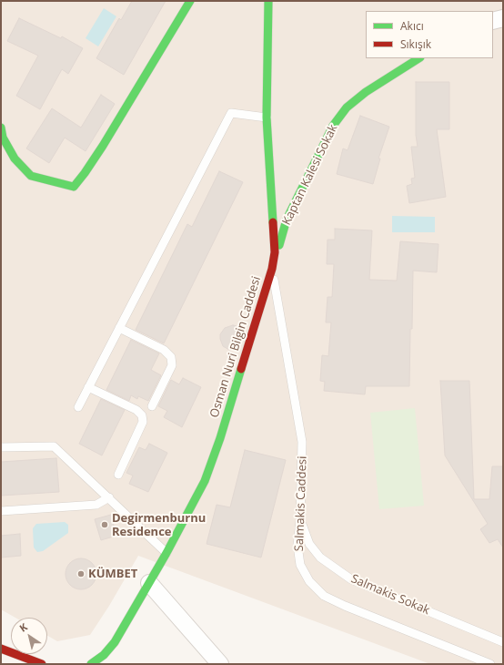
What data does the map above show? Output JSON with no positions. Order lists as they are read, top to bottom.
{
  "streets": {
    "street": ["Kaptan Kalesi Sokak", "Osman Nuri Bilgin Caddesi"],
    "lane": ["Salmakis Caddesi", "Salmakis Sokak"]
  },
  "crossings": [
    ["Kaptan Kalesi Sokak", "Osman Nuri Bilgin Caddesi"],
    ["Kaptan Kalesi Sokak", "Salmakis Caddesi"],
    ["Osman Nuri Bilgin Caddesi", "Salmakis Caddesi"],
    ["Salmakis Caddesi", "Salmakis Sokak"]
  ],
  "places": ["Degirmenburnu Residence", "KÜMBET"],
  "legend": ["Akıcı", "Sıkışık"],
  "north": "top left"
}
